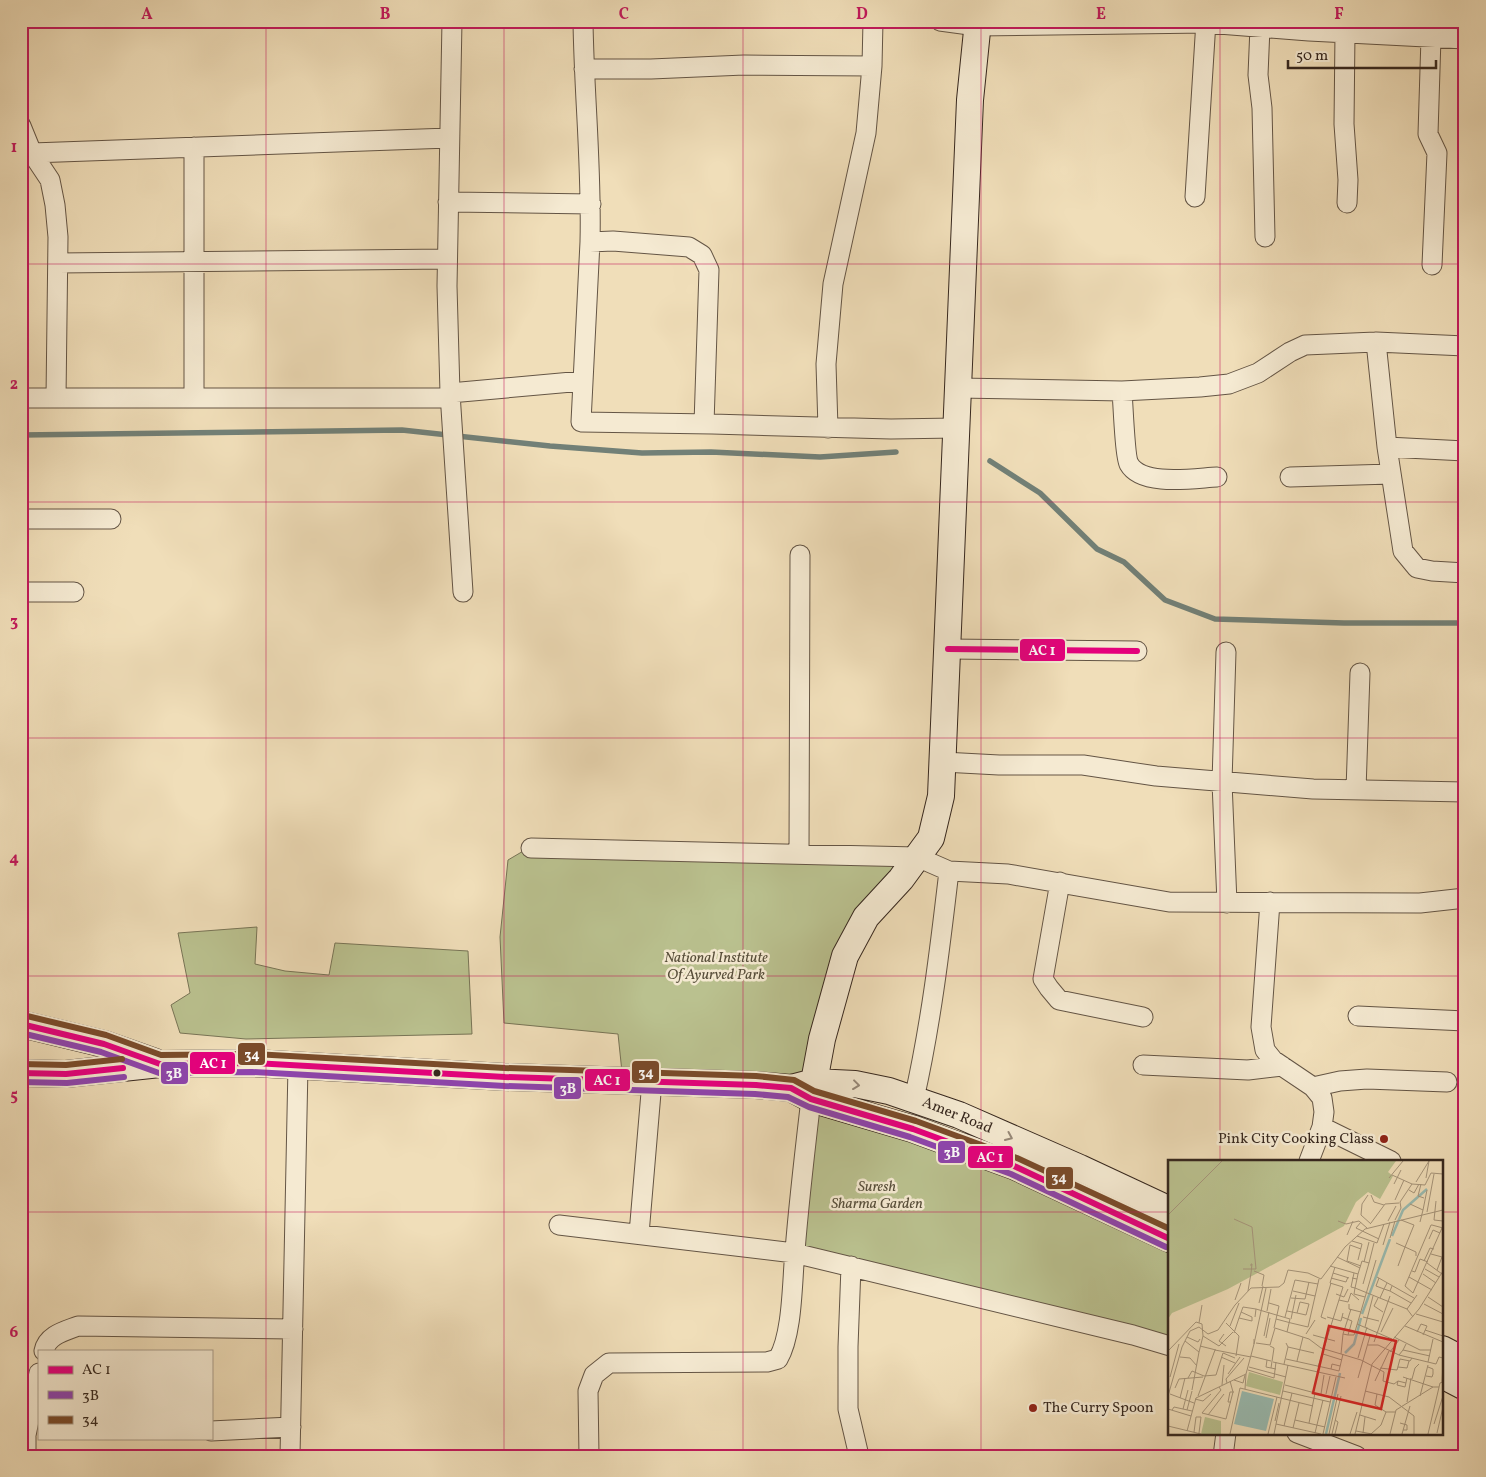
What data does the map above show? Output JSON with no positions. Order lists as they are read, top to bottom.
{
  "streets": {
    "main road": ["Amer Road"]
  },
  "parks": ["National Institute Of Ayurved Park", "Suresh Sharma Garden"],
  "places": ["Pink City Cooking Class", "The Curry Spoon"],
  "lines": ["transit line 34", "transit line 3B"],
  "legend": ["AC 1", "3B", "34"],
  "scale_bar": "50 m",
  "grid": {
    "columns": [
      "A",
      "B",
      "C",
      "D",
      "E",
      "F"
    ],
    "rows": [
      "1",
      "2",
      "3",
      "4",
      "5",
      "6"
    ]
  }
}
